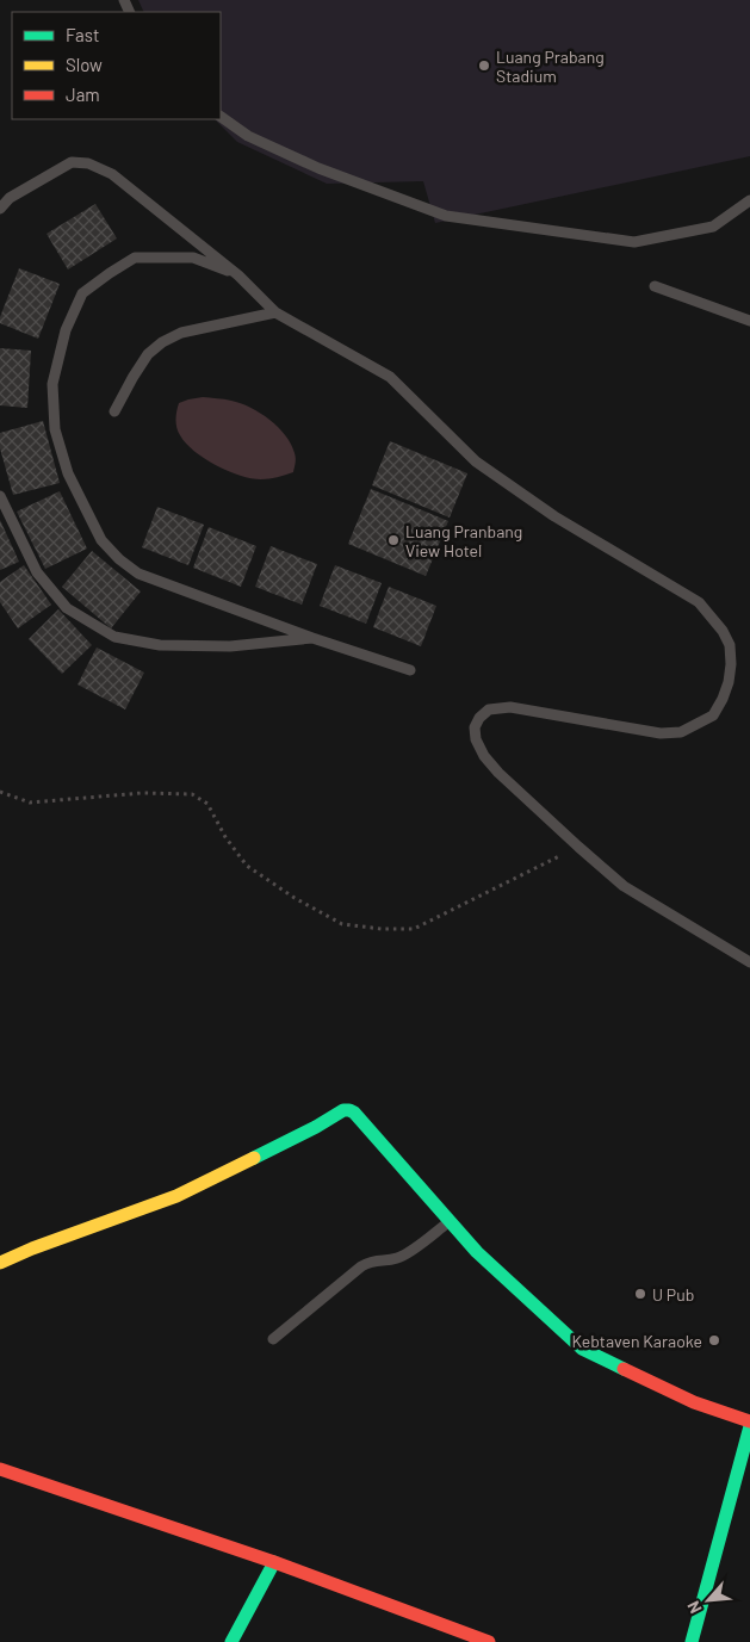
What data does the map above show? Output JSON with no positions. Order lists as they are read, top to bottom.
{
  "places": [
    "Luang Prabang Stadium",
    "Luang Pranbang View Hotel",
    "U Pub",
    "Kebtaven Karaoke"
  ],
  "legend": ["Fast", "Slow", "Jam"],
  "north": "bottom left"
}
